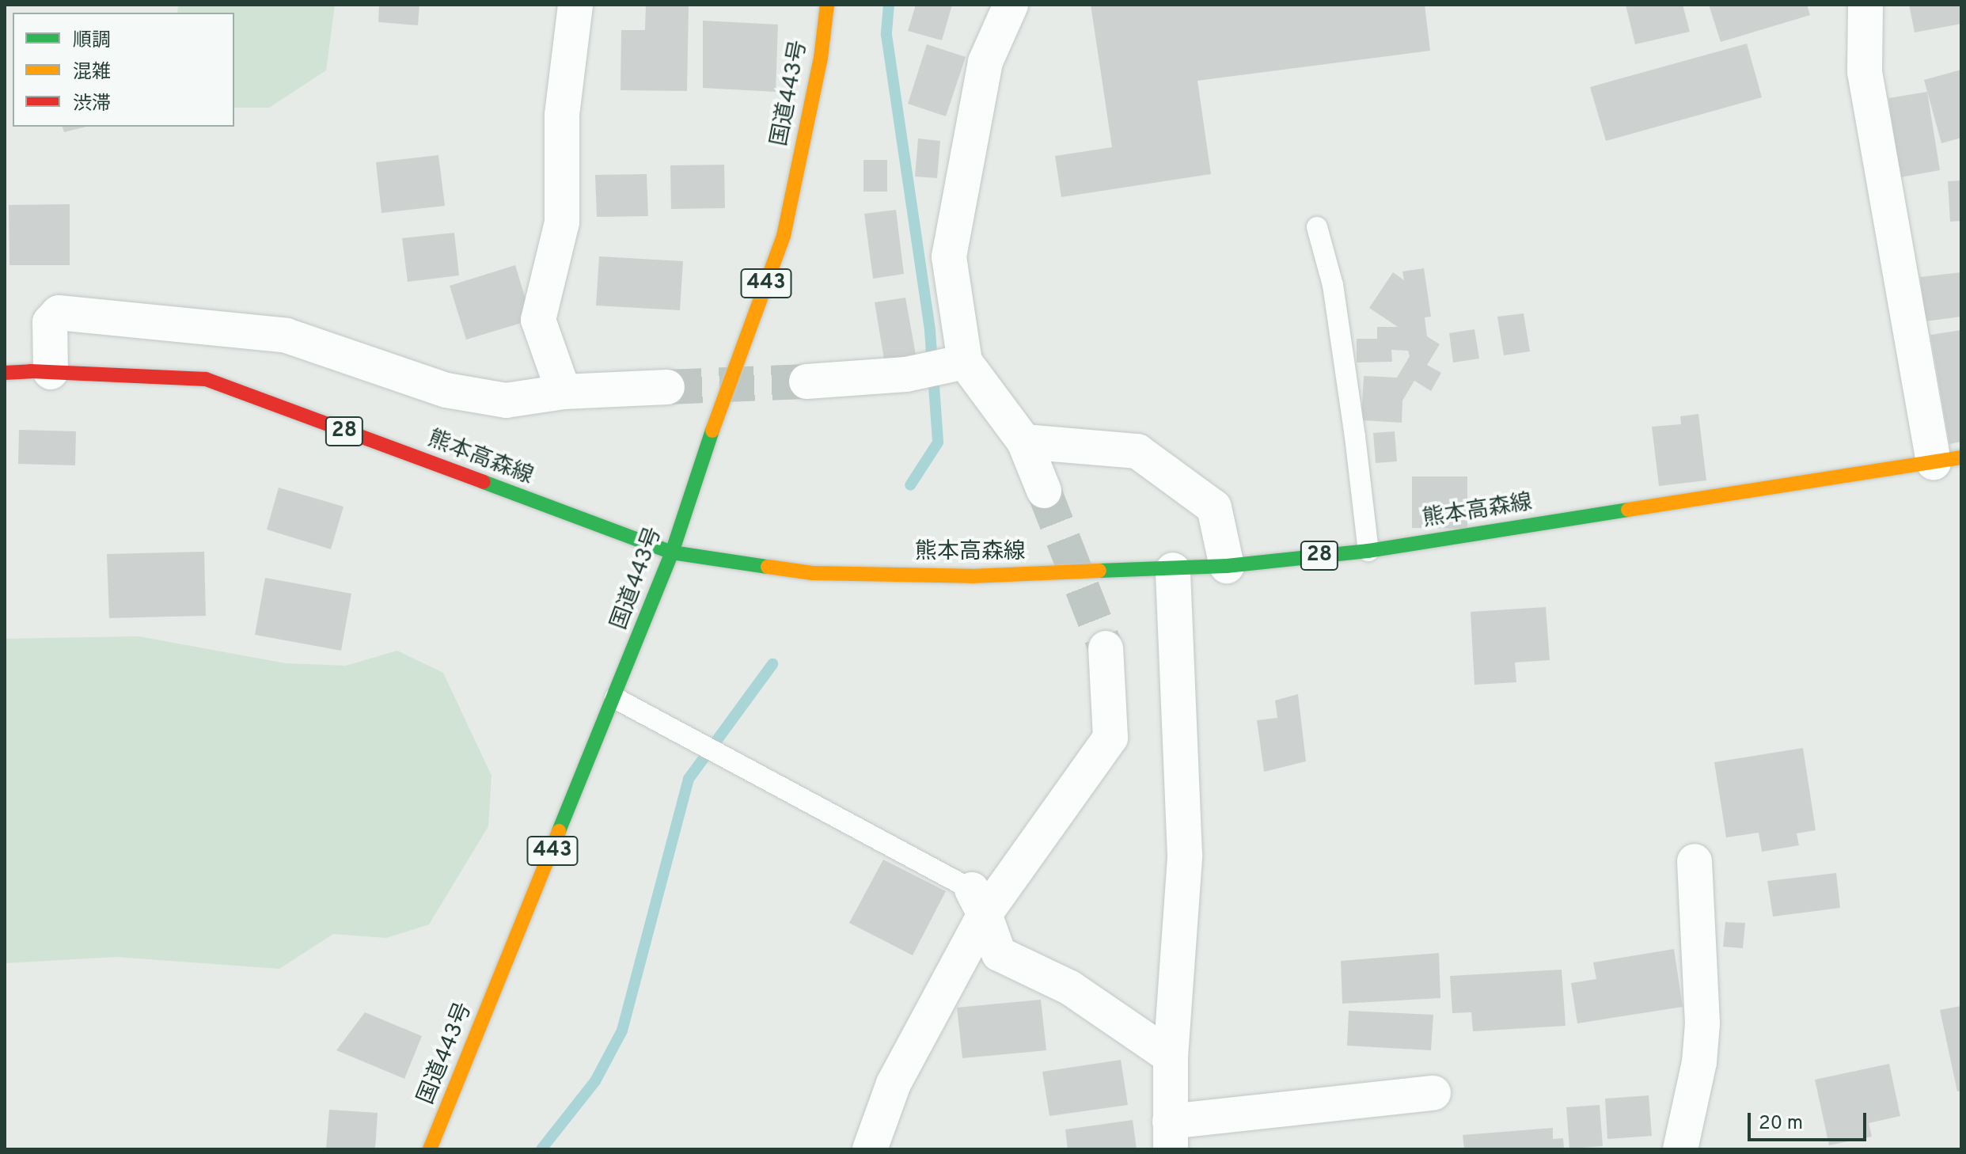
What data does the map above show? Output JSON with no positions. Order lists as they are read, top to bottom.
{
  "streets": {
    "main road": [
      "国道443号",
      "443",
      "28",
      "熊本高森線"
    ]
  },
  "crossings": [
    ["国道443号", "熊本高森線"]
  ],
  "legend": ["順調", "混雑", "渋滞"],
  "scale_bar": "20 m"
}
